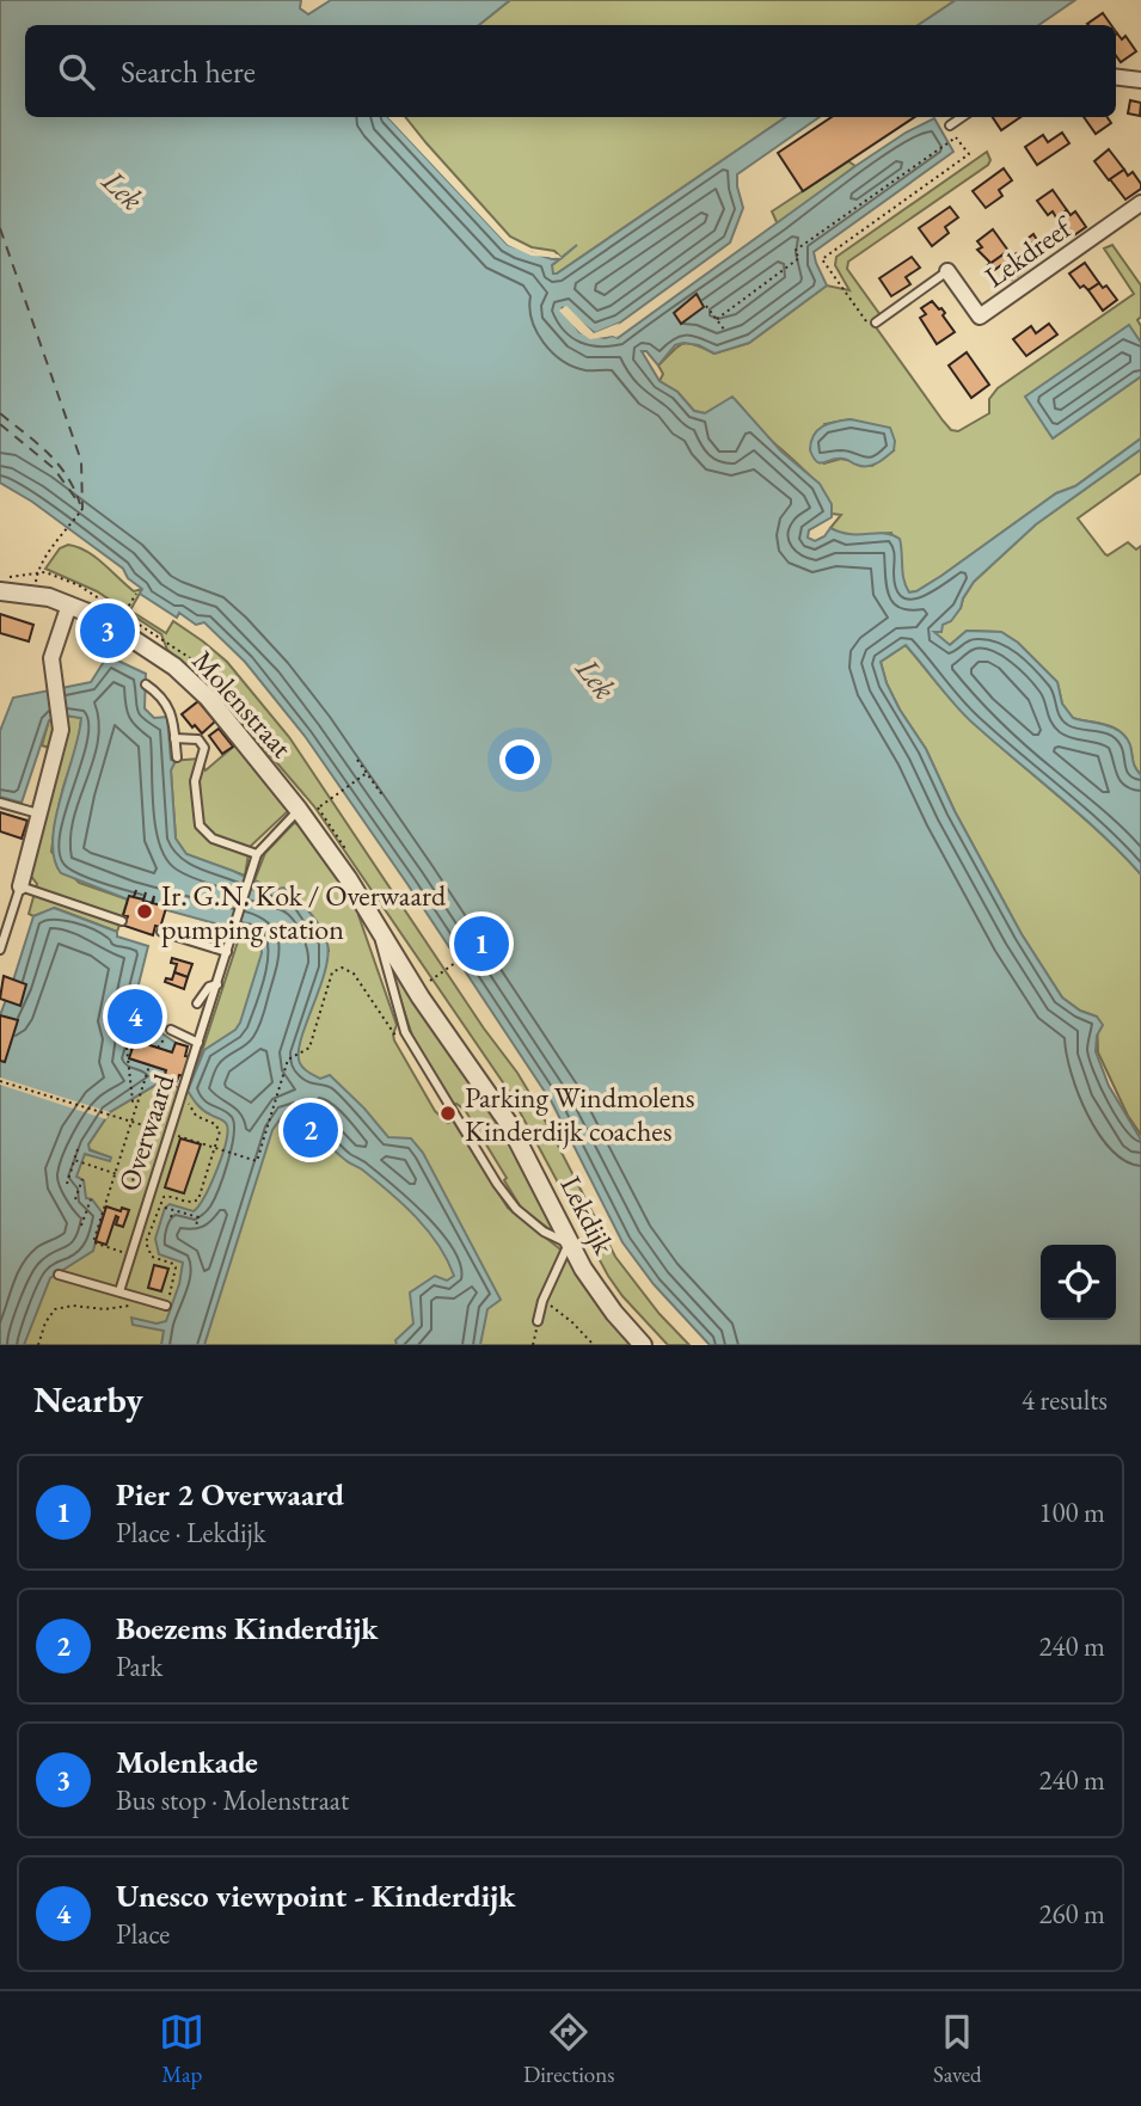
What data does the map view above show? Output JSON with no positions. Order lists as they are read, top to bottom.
{
  "streets": {
    "street": ["Lekdreef", "Molenstraat", "Lekdijk"],
    "lane": ["Overwaard"]
  },
  "crossings": [
    ["Molenstraat", "Overwaard"],
    ["Molenstraat", "Lekdijk"],
    ["Overwaard", "Lekdijk"]
  ],
  "water": ["Lek"],
  "places": ["Ir. G.N. Kok / Overwaard pumping station", "Parking Windmolens Kinderdijk coaches"],
  "page": {
    "search": "Search here",
    "pins": [
      "3",
      "1",
      "4",
      "2"
    ],
    "heading": ["Nearby", "4 results"],
    "list": [
      {
        "mark": "1",
        "name": "Pier 2 Overwaard",
        "note": "Place · Lekdijk",
        "value": "100 m"
      },
      {
        "mark": "2",
        "name": "Boezems Kinderdijk",
        "note": "Park",
        "value": "240 m"
      },
      {
        "mark": "3",
        "name": "Molenkade",
        "note": "Bus stop · Molenstraat",
        "value": "240 m"
      },
      {
        "mark": "4",
        "name": "Unesco viewpoint - Kinderdijk",
        "note": "Place",
        "value": "260 m"
      }
    ],
    "nav": ["Map", "Directions", "Saved"]
  }
}
